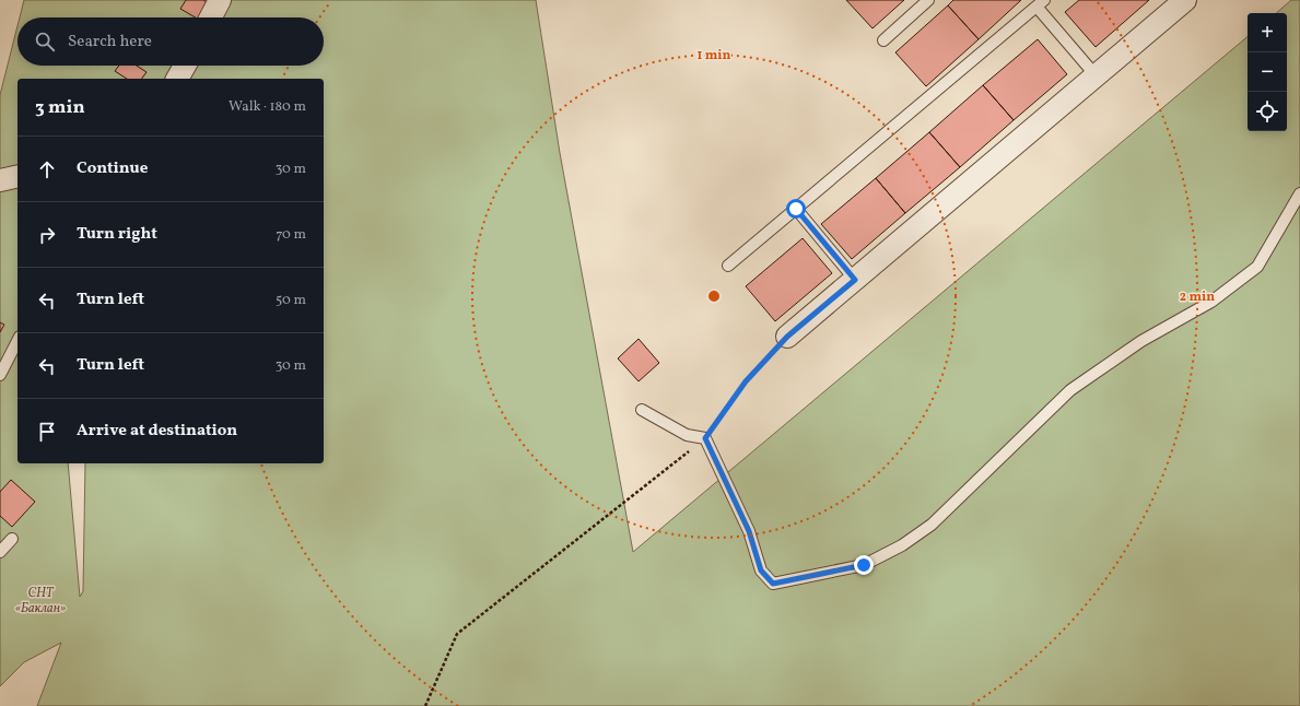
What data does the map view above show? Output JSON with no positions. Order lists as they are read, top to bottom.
{
  "parks": ["СНТ «Баклан»"],
  "page": {
    "map_buttons": ["+", "−"],
    "search": "Search here",
    "heading": ["3 min", "Walk · 180 m"],
    "list": [
      ["Continue", "30 m"],
      ["Turn right", "70 m"],
      ["Turn left", "50 m"],
      ["Turn left", "30 m"],
      "Arrive at destination"
    ]
  },
  "rings": ["1 min", "2 min"]
}
